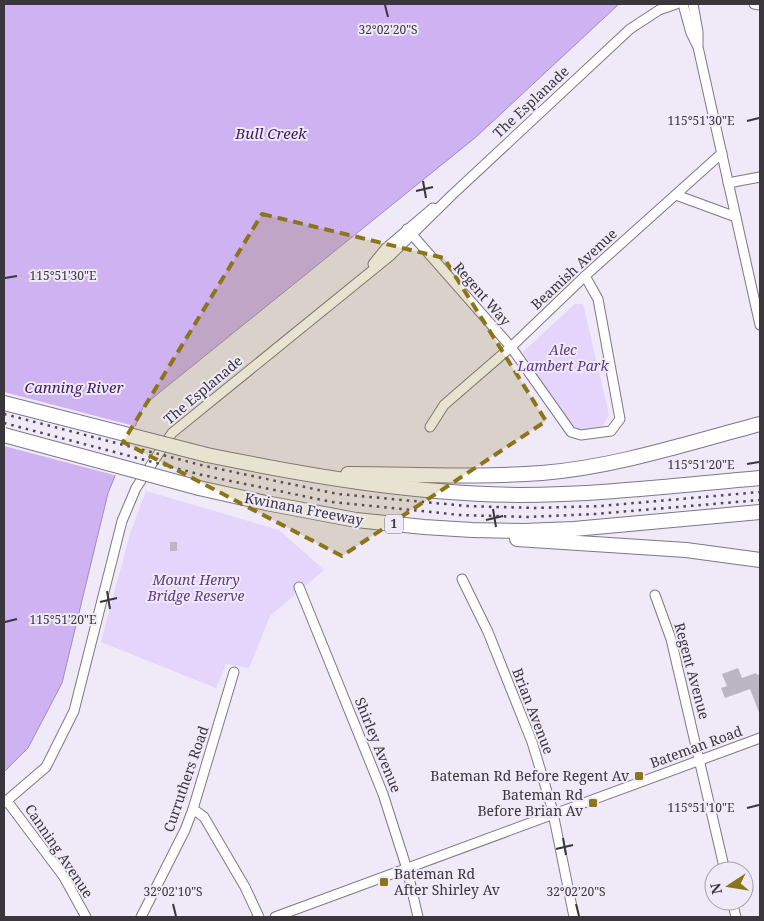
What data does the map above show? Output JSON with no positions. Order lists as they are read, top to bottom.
{
  "streets": {
    "highway": ["Kwinana Freeway", "1"],
    "street": [
      "The Esplanade",
      "Beamish Avenue",
      "Regent Way",
      "Regent Avenue",
      "Brian Avenue",
      "Shirley Avenue",
      "Bateman Road",
      "Curruthers Road",
      "Canning Avenue"
    ]
  },
  "crossings": [
    ["The Esplanade", "Regent Way"],
    ["The Esplanade", "Canning Avenue"],
    ["Beamish Avenue", "Regent Way"],
    ["Regent Avenue", "Bateman Road"],
    ["Brian Avenue", "Bateman Road"],
    ["Shirley Avenue", "Bateman Road"]
  ],
  "water": ["Bull Creek", "Canning River"],
  "parks": ["Alec Lambert Park", "Mount Henry Bridge Reserve"],
  "places": {
    "transit": ["Bateman Rd Before Regent Av", "Bateman Rd Before Brian Av", "Bateman Rd After Shirley Av"]
  },
  "north": "left",
  "coordinates": [
    "32°02'20\"S",
    "115°51'30\"E",
    "115°51'20\"E",
    "115°51'10\"E",
    "32°02'10\"S"
  ]
}
